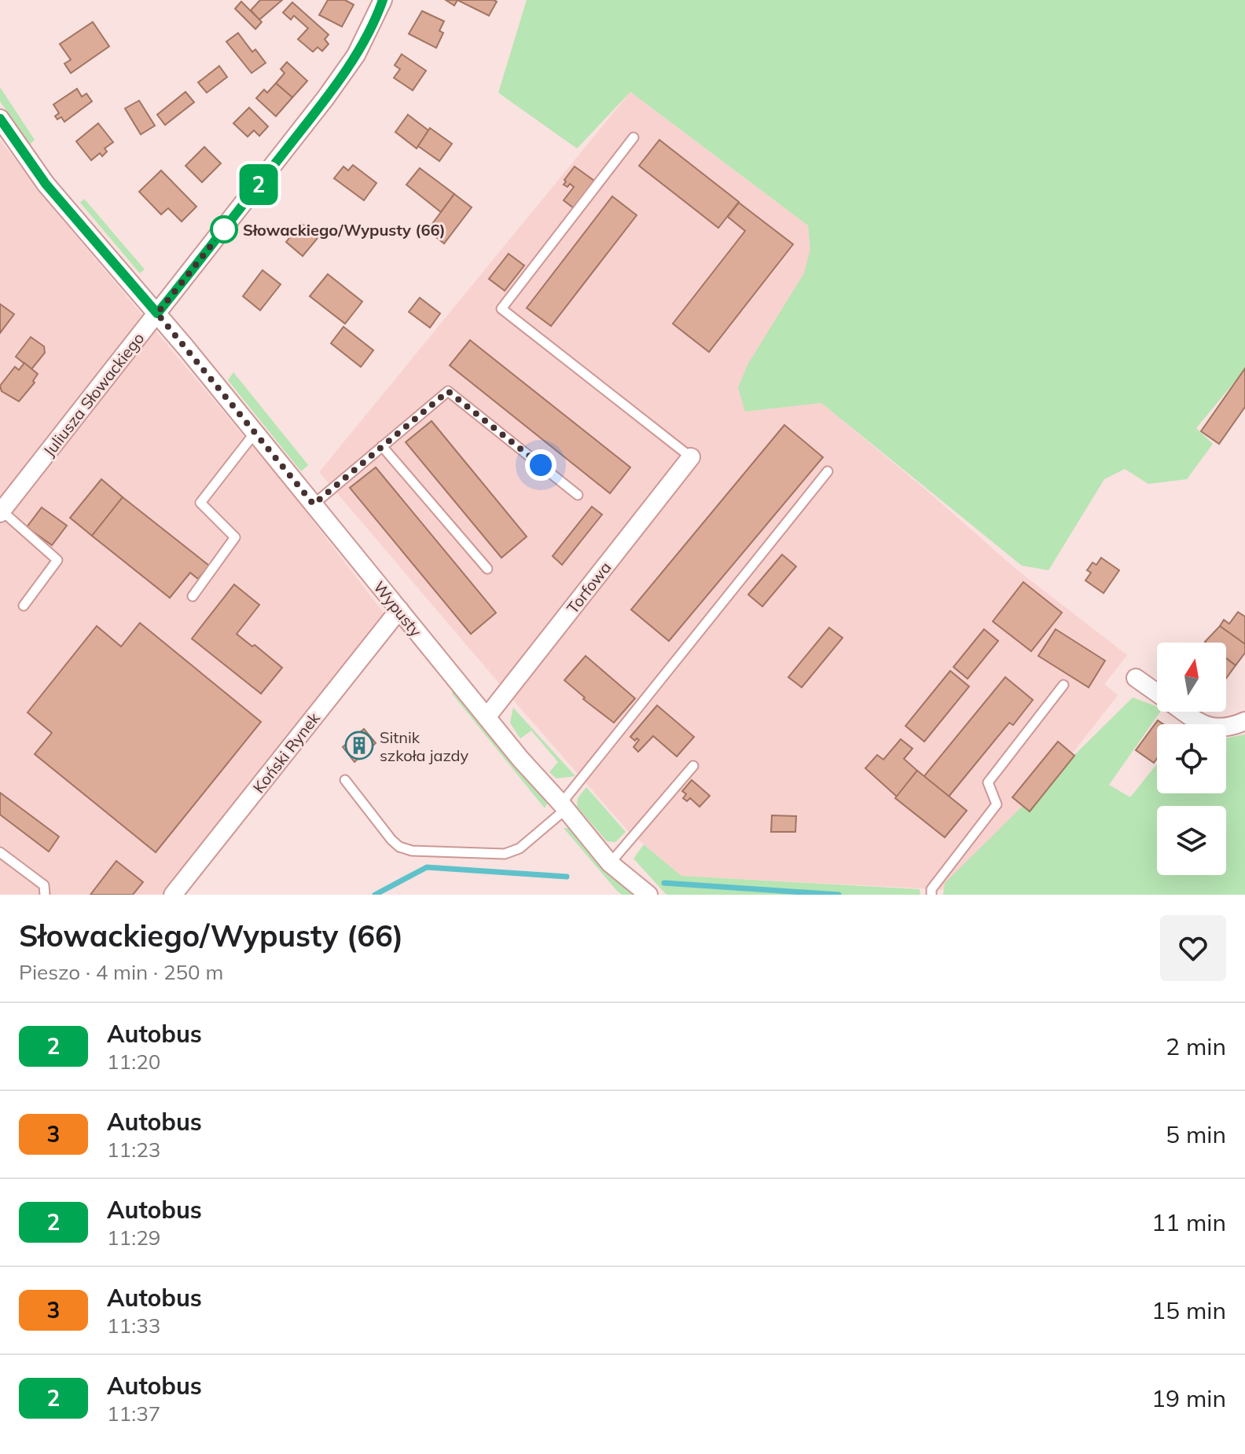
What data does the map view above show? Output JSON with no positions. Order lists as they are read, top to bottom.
{
  "streets": {
    "street": [
      "Juliusza Słowackiego",
      "Torfowa",
      "Wypusty",
      "Koński Rynek"
    ]
  },
  "crossings": [
    ["Juliusza Słowackiego", "Wypusty"],
    ["Torfowa", "Wypusty"],
    ["Wypusty", "Koński Rynek"]
  ],
  "places": {
    "other": ["Słowackiego/Wypusty (66)"],
    "building": ["Sitnik szkoła jazdy"]
  },
  "lines": ["bus line 2"],
  "north": "top",
  "page": {
    "on_map": "2",
    "heading": ["Słowackiego/Wypusty (66)", "Pieszo · 4 min · 250 m"],
    "list": [
      {
        "mark": "2",
        "name": "Autobus",
        "note": "11:20",
        "value": "2 min"
      },
      {
        "mark": "3",
        "name": "Autobus",
        "note": "11:23",
        "value": "5 min"
      },
      {
        "mark": "2",
        "name": "Autobus",
        "note": "11:29",
        "value": "11 min"
      },
      {
        "mark": "3",
        "name": "Autobus",
        "note": "11:33",
        "value": "15 min"
      },
      {
        "mark": "2",
        "name": "Autobus",
        "note": "11:37",
        "value": "19 min"
      }
    ]
  }
}
